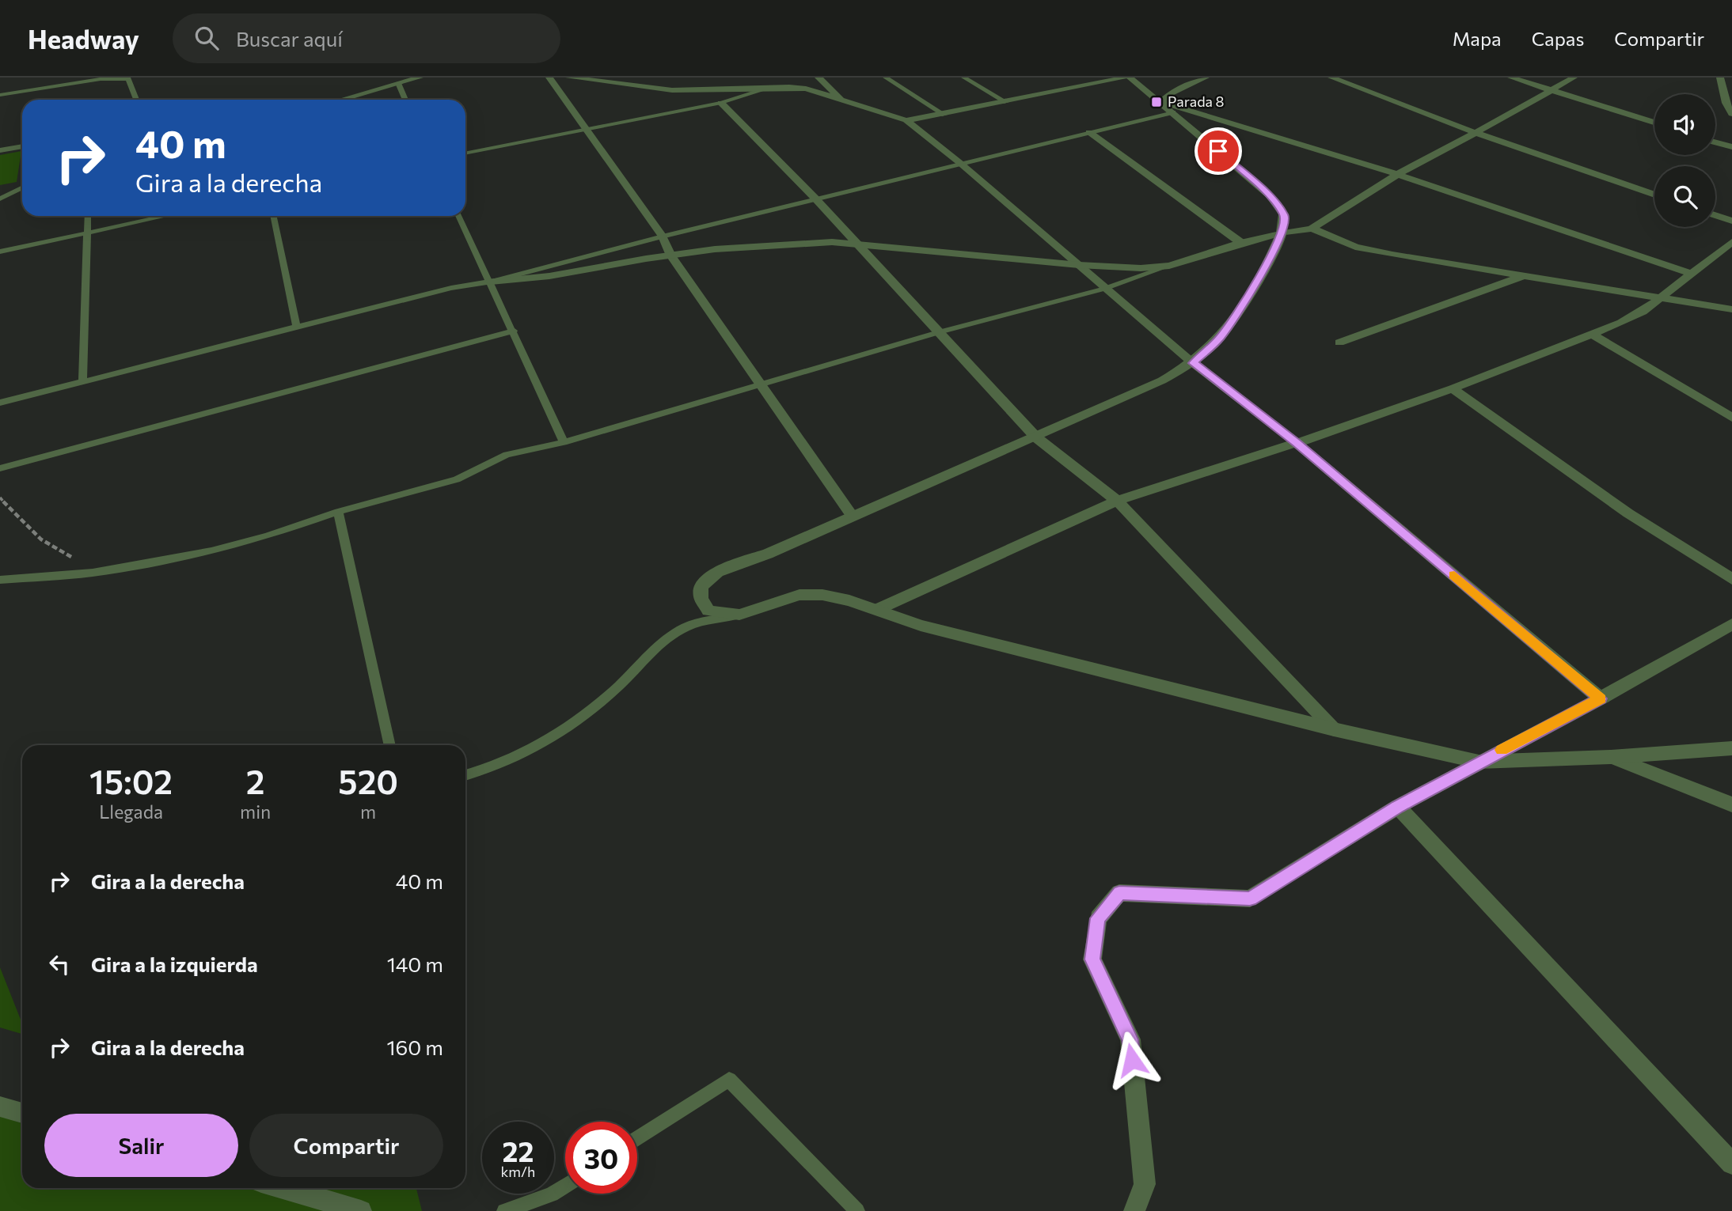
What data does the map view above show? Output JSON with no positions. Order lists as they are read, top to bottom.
{
  "places": {
    "transit": ["Parada 8"]
  },
  "page": {
    "header": "Headway",
    "search": "Buscar aquí",
    "nav": ["Mapa", "Capas", "Compartir"],
    "turn": ["40 m", "Gira a la derecha"],
    "eta": [
      "15:02",
      "Llegada",
      "2",
      "min",
      "520",
      "m"
    ],
    "list": [
      {
        "name": "Gira a la derecha",
        "value": "40 m"
      },
      {
        "name": "Gira a la izquierda",
        "value": "140 m"
      },
      {
        "name": "Gira a la derecha",
        "value": "160 m"
      }
    ],
    "buttons": ["Salir", "Compartir"],
    "speed": "22 km/h",
    "limit": "30"
  }
}
